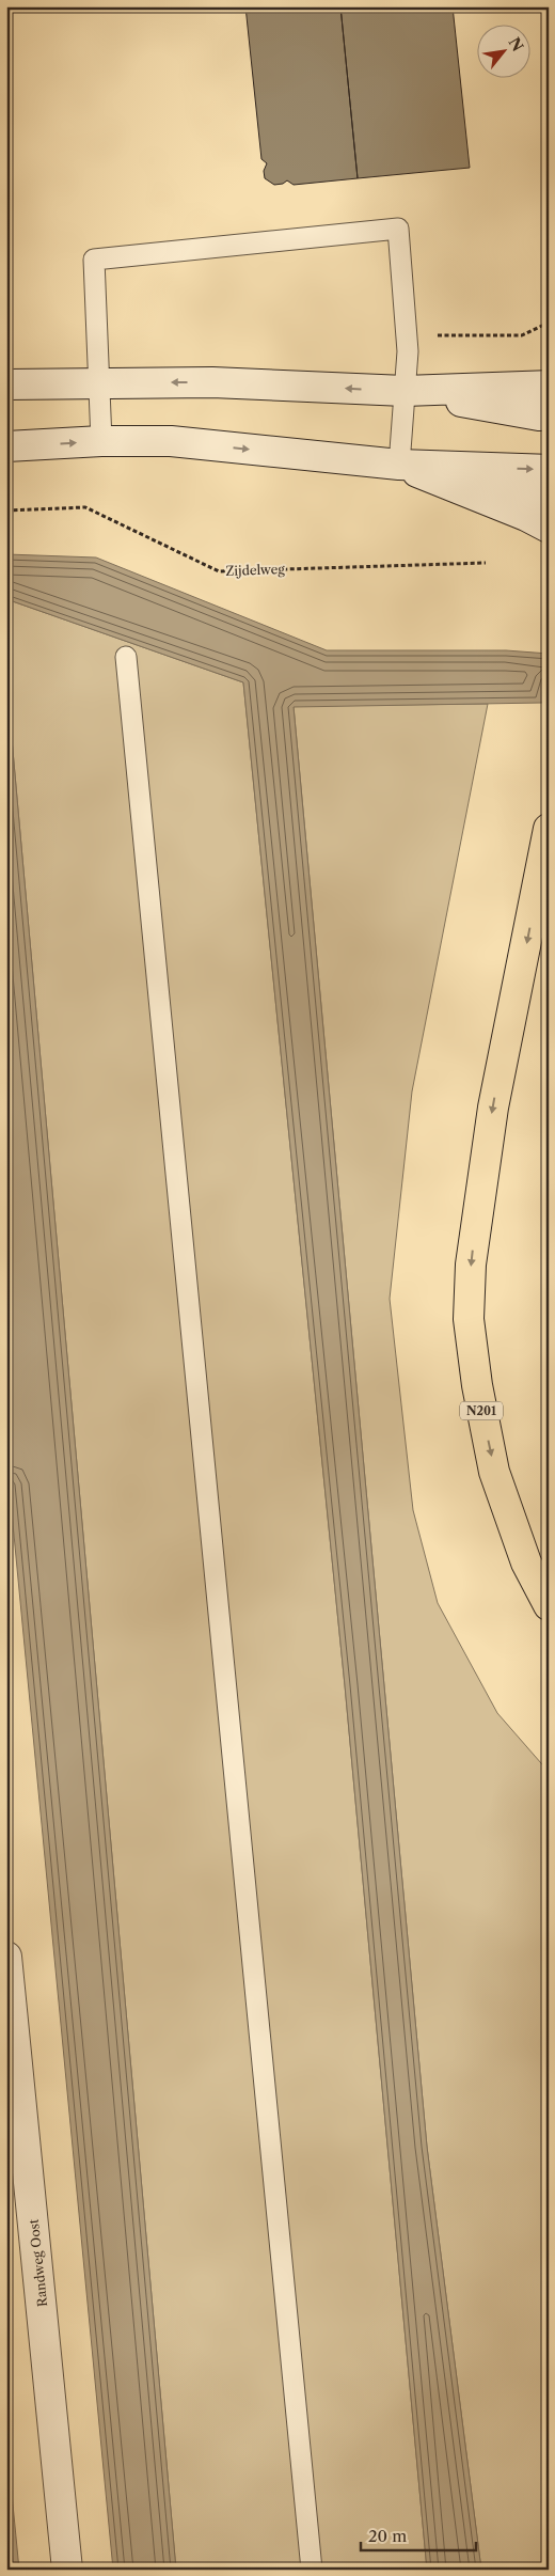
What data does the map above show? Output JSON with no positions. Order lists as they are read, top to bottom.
{
  "streets": {
    "highway": ["N201"],
    "main road": ["Randweg Oost"],
    "path": ["Zijdelweg"]
  },
  "scale_bar": "20 m",
  "north": "top right"
}
